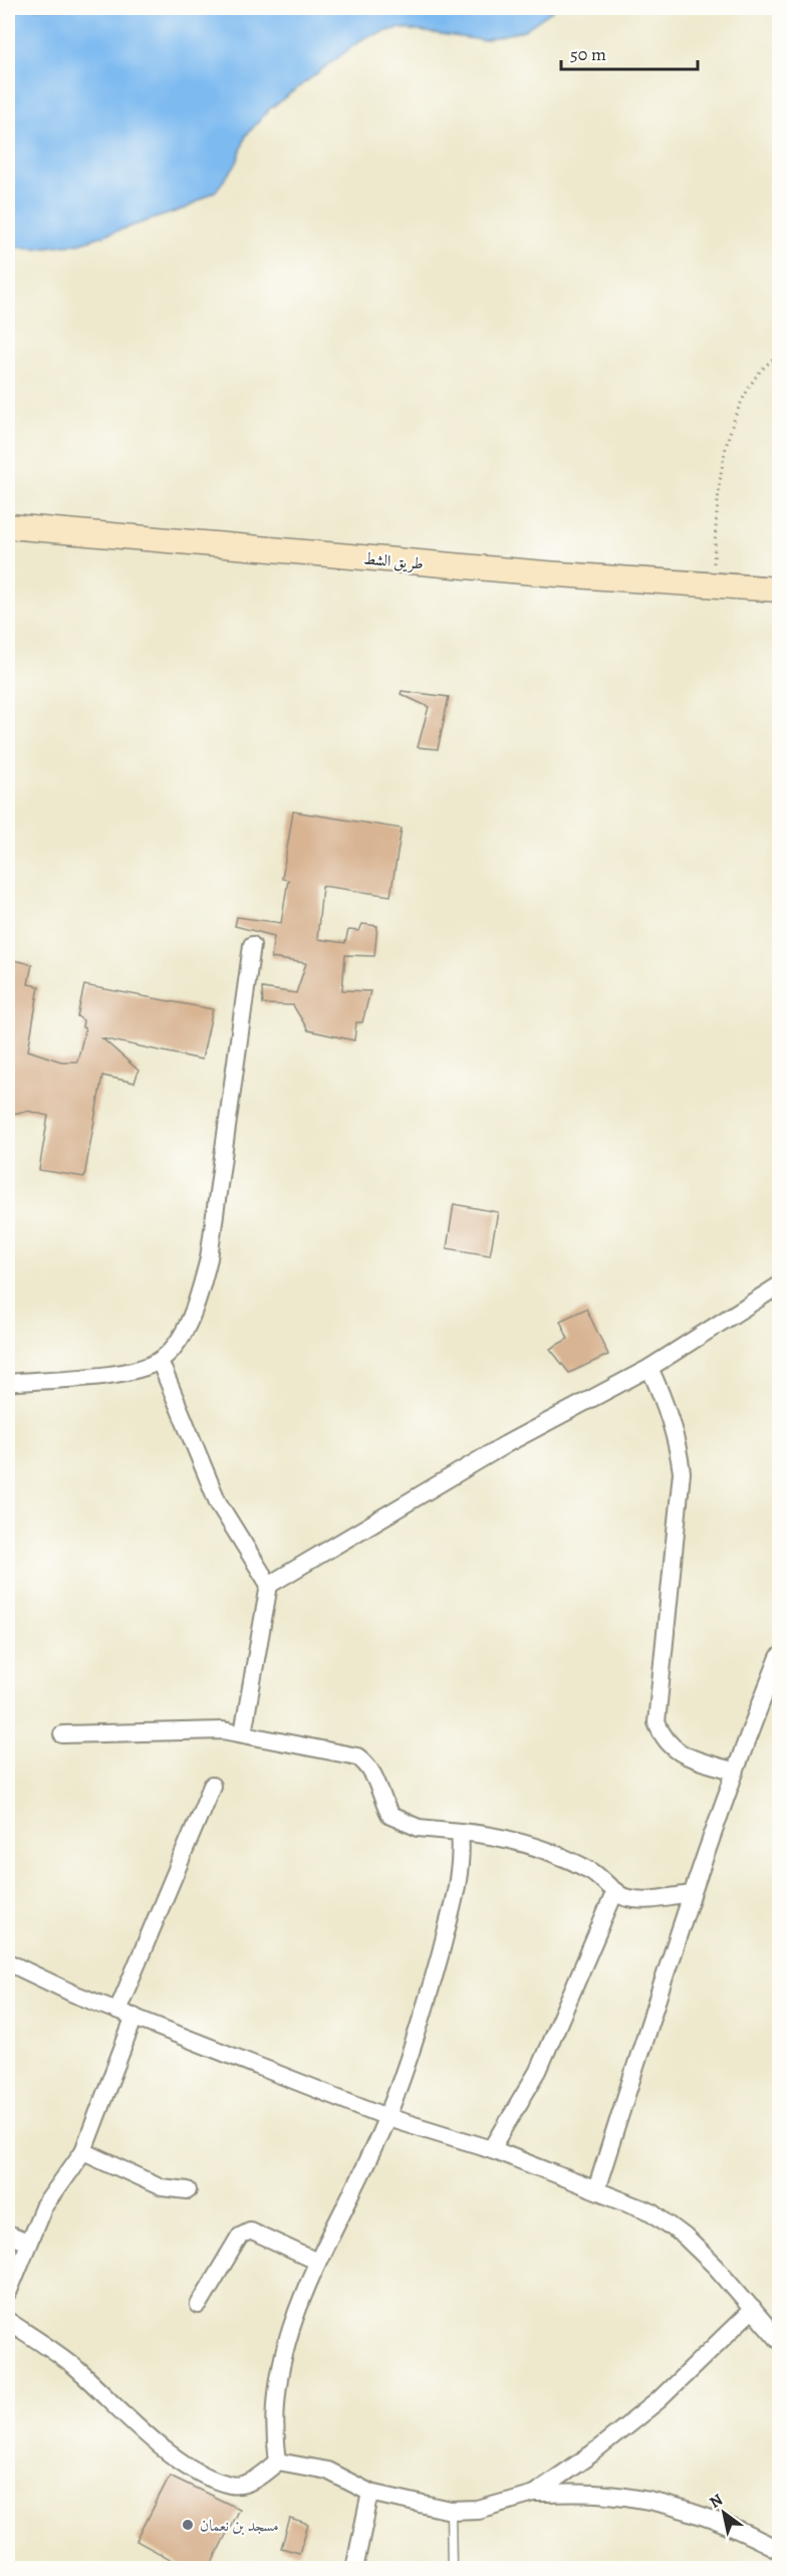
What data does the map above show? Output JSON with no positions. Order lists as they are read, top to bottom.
{
  "streets": {
    "main road": ["طريق الشط"]
  },
  "places": ["مسجد بن نعمان"],
  "scale_bar": "50 m",
  "north": "top left"
}
